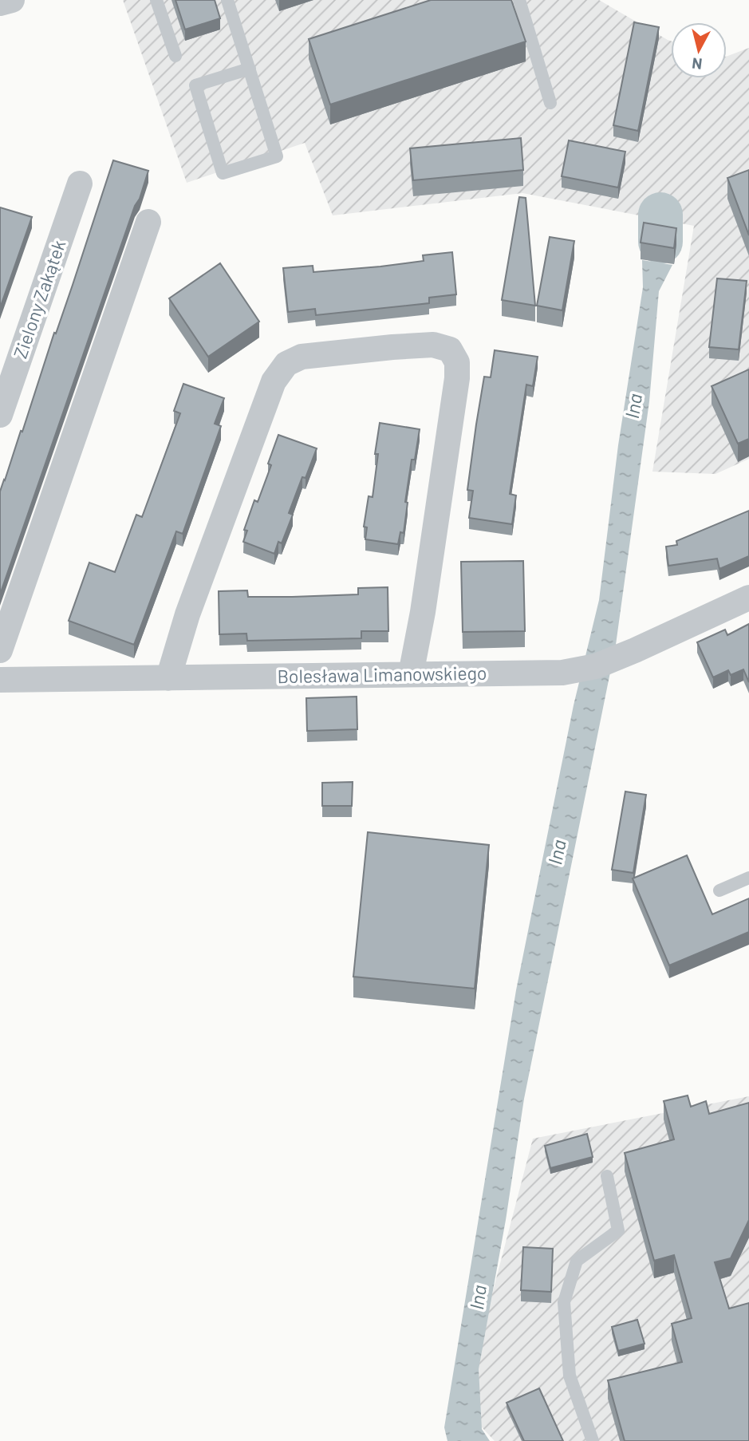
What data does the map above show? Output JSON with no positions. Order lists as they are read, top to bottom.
{
  "streets": {
    "street": ["Zielony Zakątek", "Bolesława Limanowskiego"]
  },
  "water": ["Ina"],
  "north": "bottom"
}
